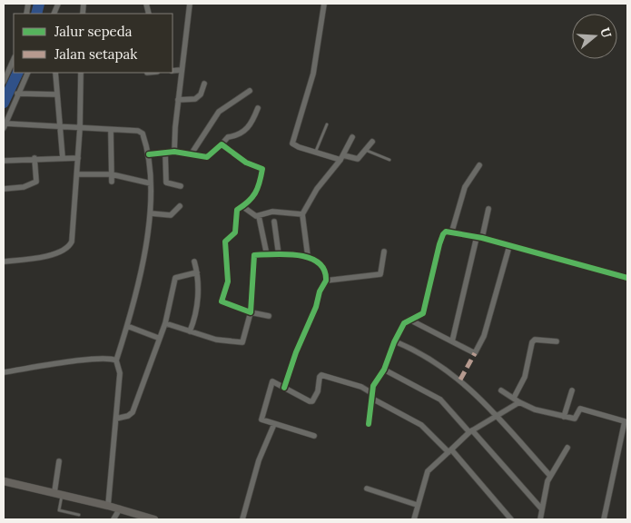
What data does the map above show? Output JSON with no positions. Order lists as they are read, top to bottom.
{
  "legend": ["Jalur sepeda", "Jalan setapak"],
  "north": "right"
}
